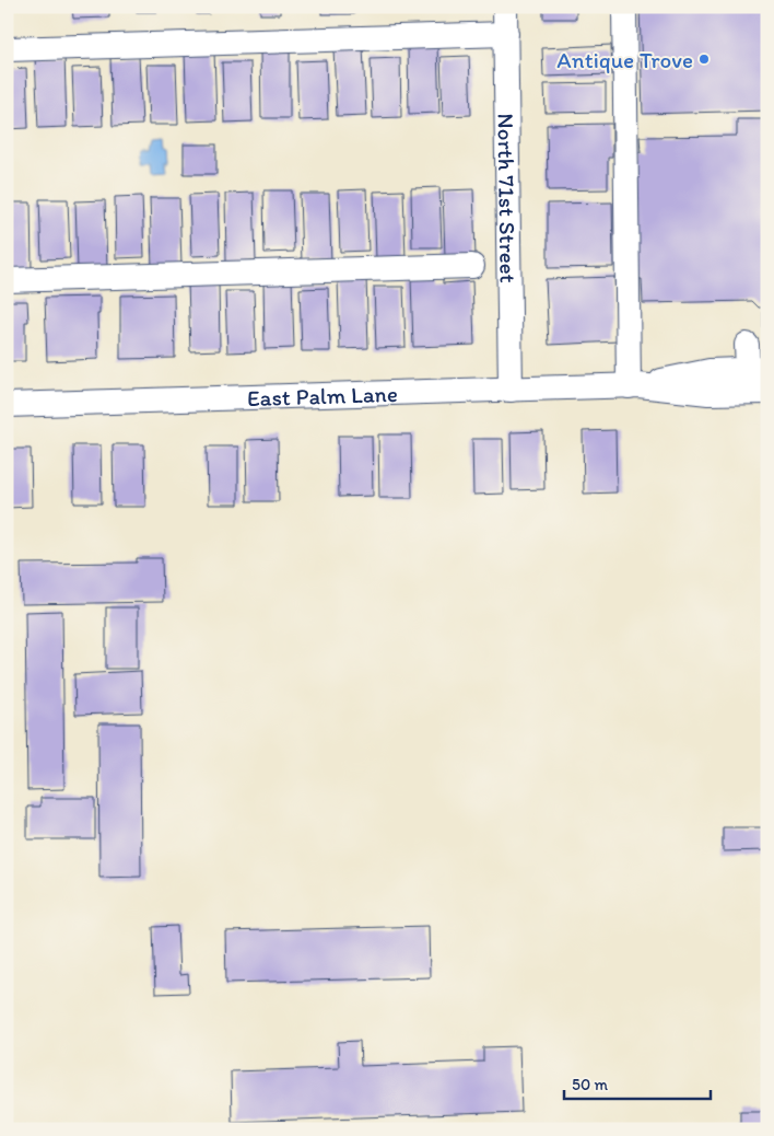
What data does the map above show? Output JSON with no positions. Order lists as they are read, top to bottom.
{
  "streets": {
    "street": ["North 71st Street", "East Palm Lane"]
  },
  "crossings": [
    ["North 71st Street", "East Palm Lane"]
  ],
  "places": ["Antique Trove"],
  "scale_bar": "50 m"
}
